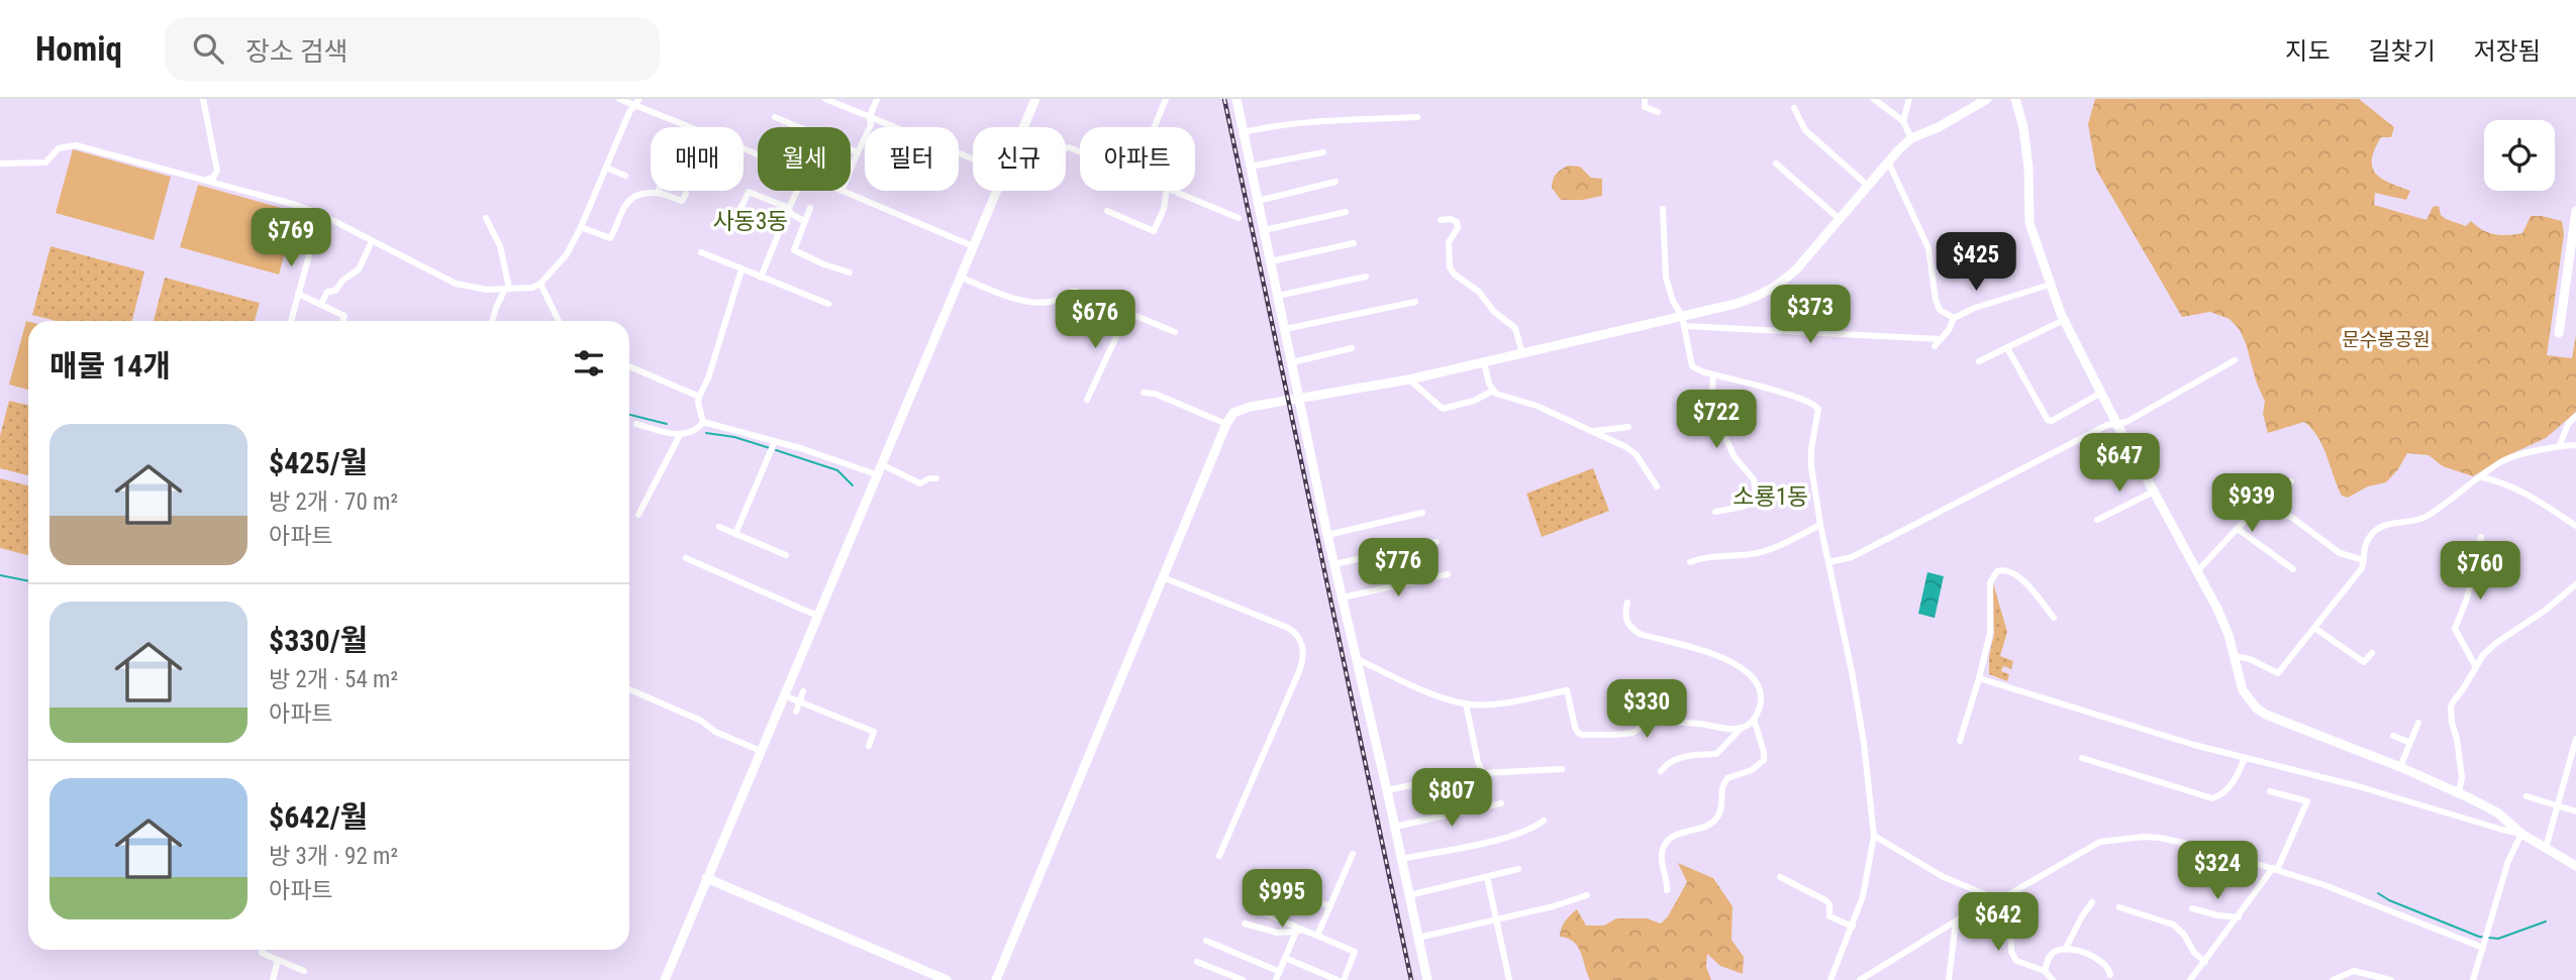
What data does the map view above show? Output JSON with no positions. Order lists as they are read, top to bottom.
{
  "districts": ["사동3동", "소룡1동"],
  "parks": ["문수봉공원"],
  "page": {
    "header": "Homiq",
    "search": "장소 검색",
    "nav": ["지도", "길찾기", "저장됨"],
    "chip": [
      "매매",
      "월세",
      "필터",
      "신규",
      "아파트"
    ],
    "price": [
      "$769",
      "$425",
      "$373",
      "$676",
      "$722",
      "$647",
      "$939",
      "$776",
      "$760",
      "$330",
      "$807",
      "$324",
      "$995",
      "$642"
    ],
    "heading": "매물 14개",
    "list": [
      {
        "name": "$425/월",
        "note": "방 2개 · 70 m² · 아파트"
      },
      {
        "name": "$330/월",
        "note": "방 2개 · 54 m² · 아파트"
      },
      {
        "name": "$642/월",
        "note": "방 3개 · 92 m² · 아파트"
      }
    ]
  }
}
